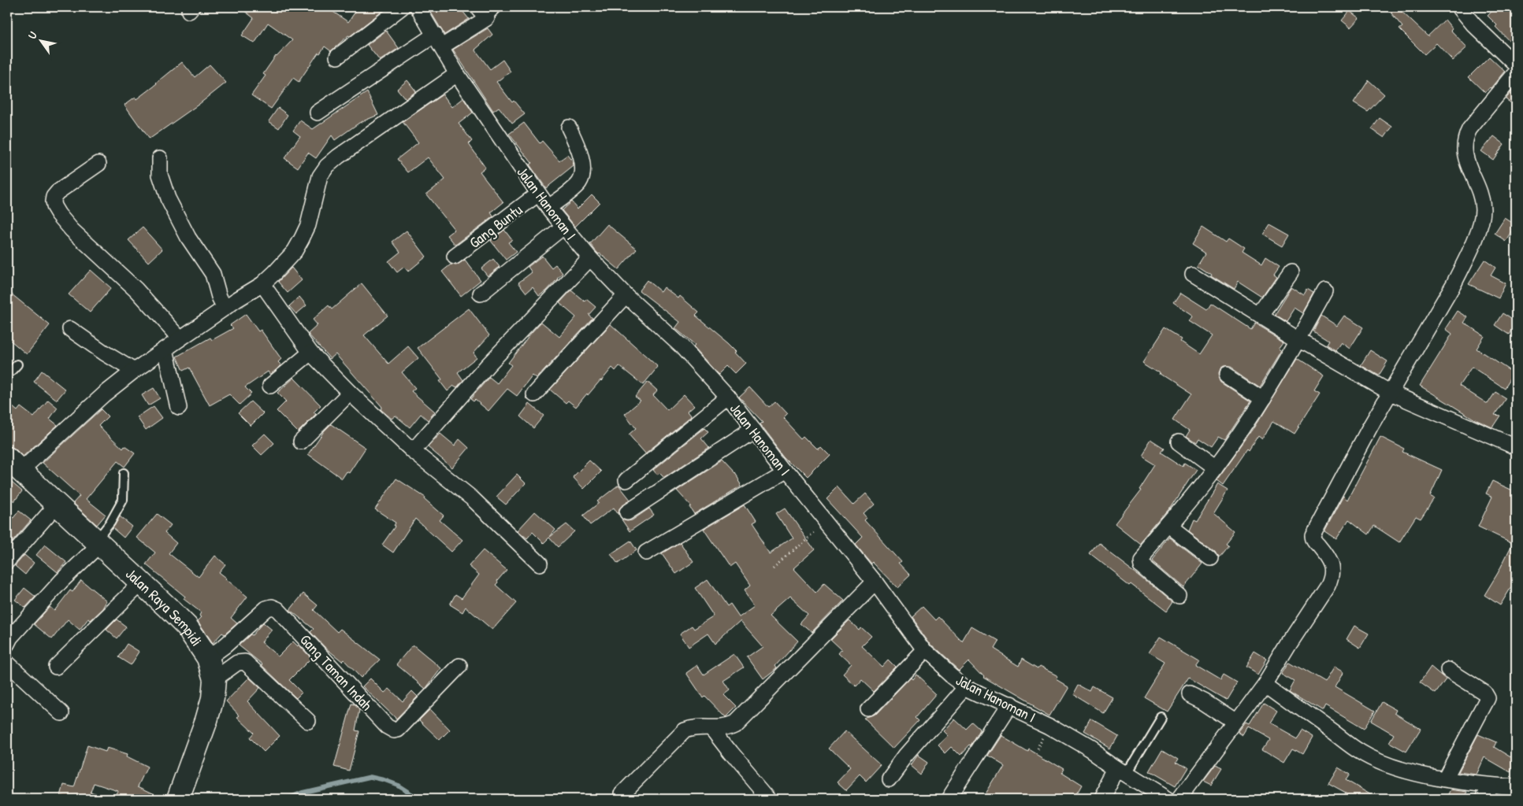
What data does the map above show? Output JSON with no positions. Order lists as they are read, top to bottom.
{
  "streets": {
    "main road": ["Jalan Raya Sempidi"],
    "street": ["Jalan Hanoman I", "Gang Buntu", "Gang Taman Indah"]
  },
  "crossings": [
    ["Jalan Hanoman I", "Gang Buntu"],
    ["Jalan Raya Sempidi", "Gang Taman Indah"]
  ],
  "north": "top left"
}
